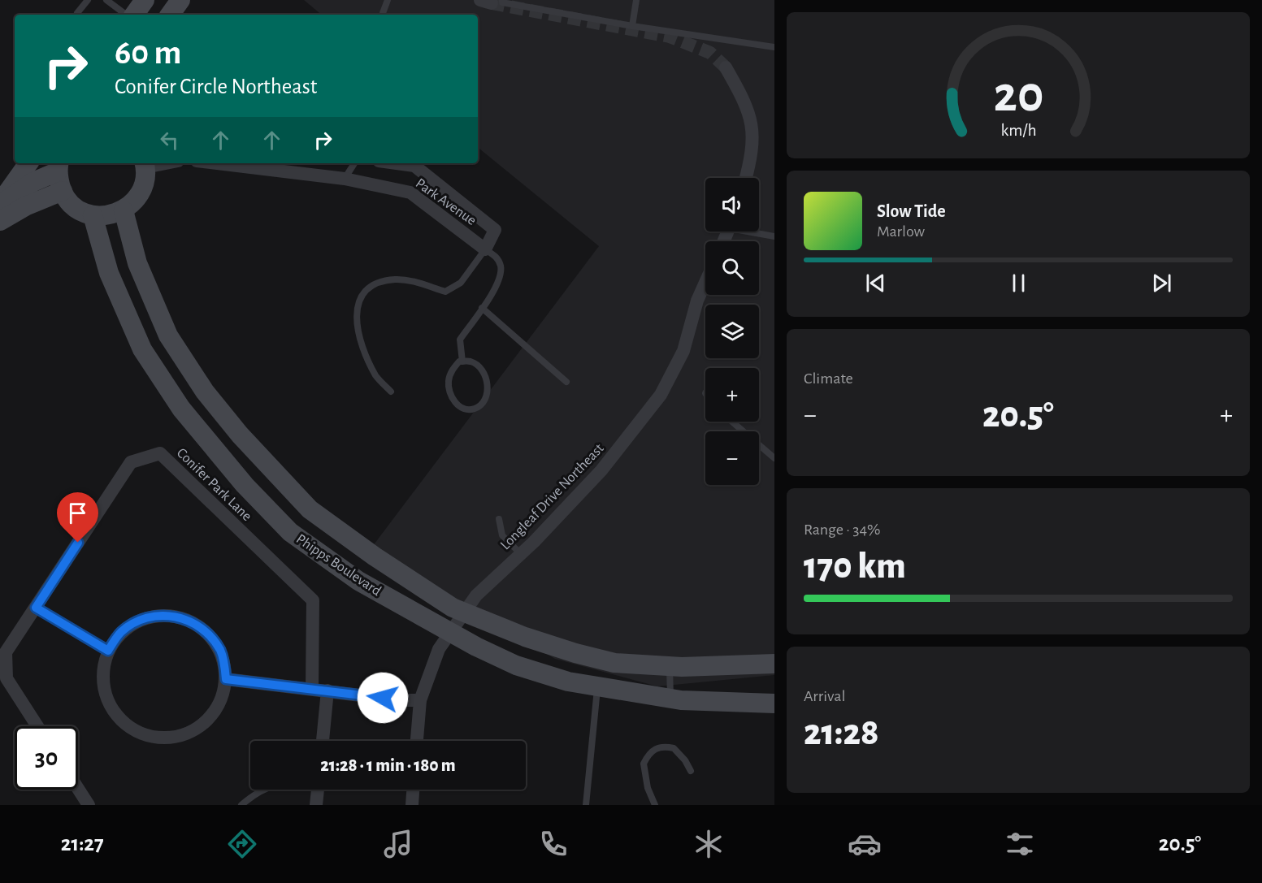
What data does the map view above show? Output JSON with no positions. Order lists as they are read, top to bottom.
{
  "streets": {
    "main road": ["Phipps Boulevard"],
    "street": ["Park Avenue", "Conifer Park Lane", "Longleaf Drive Northeast"]
  },
  "crossings": [
    ["Longleaf Drive Northeast", "Phipps Boulevard"]
  ],
  "page": {
    "turn": ["60 m", "Conifer Circle Northeast"],
    "map_buttons": ["+", "−"],
    "song": ["Slow Tide", "Marlow"],
    "tile": [
      "Climate",
      ["Range · 34%", "170 km"],
      ["Arrival", "21:28"]
    ],
    "heat": ["−", "20.5°", "+"],
    "limit": "30",
    "trip": "21:28 · 1 min · 180 m",
    "tabs": ["21:27", "20.5°"],
    "gauge": ["20", "km/h"]
  }
}
